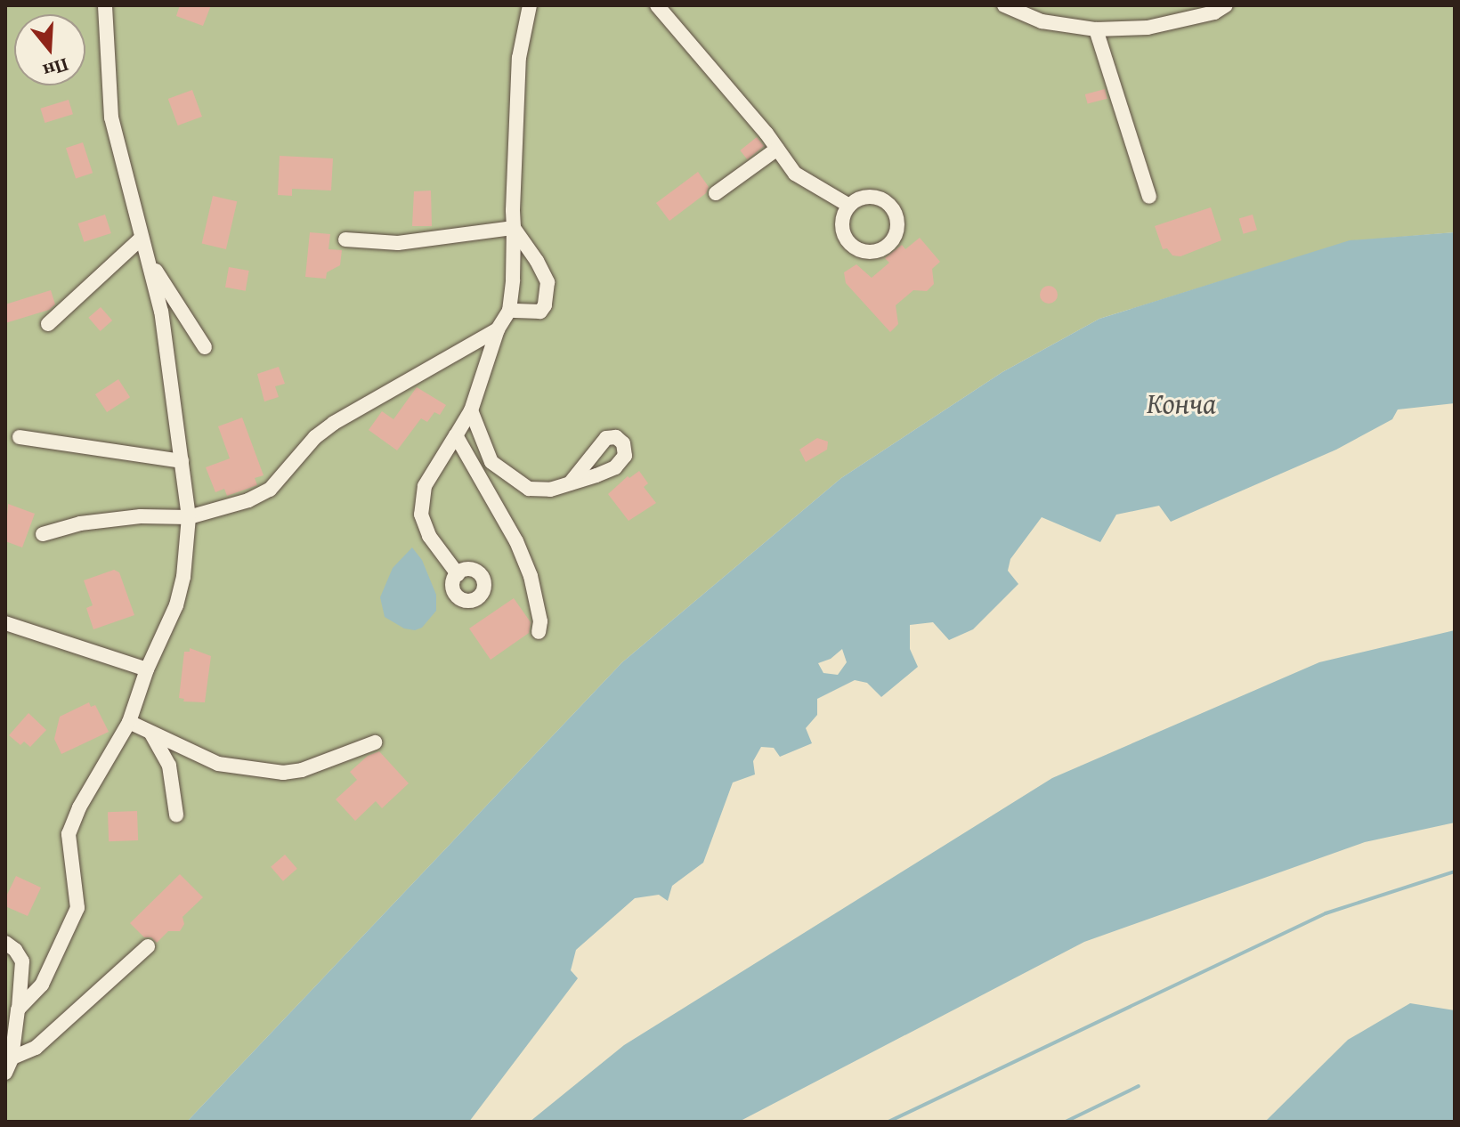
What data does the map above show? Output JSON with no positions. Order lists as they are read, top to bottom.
{
  "water": ["Конча"],
  "north": "bottom"
}
